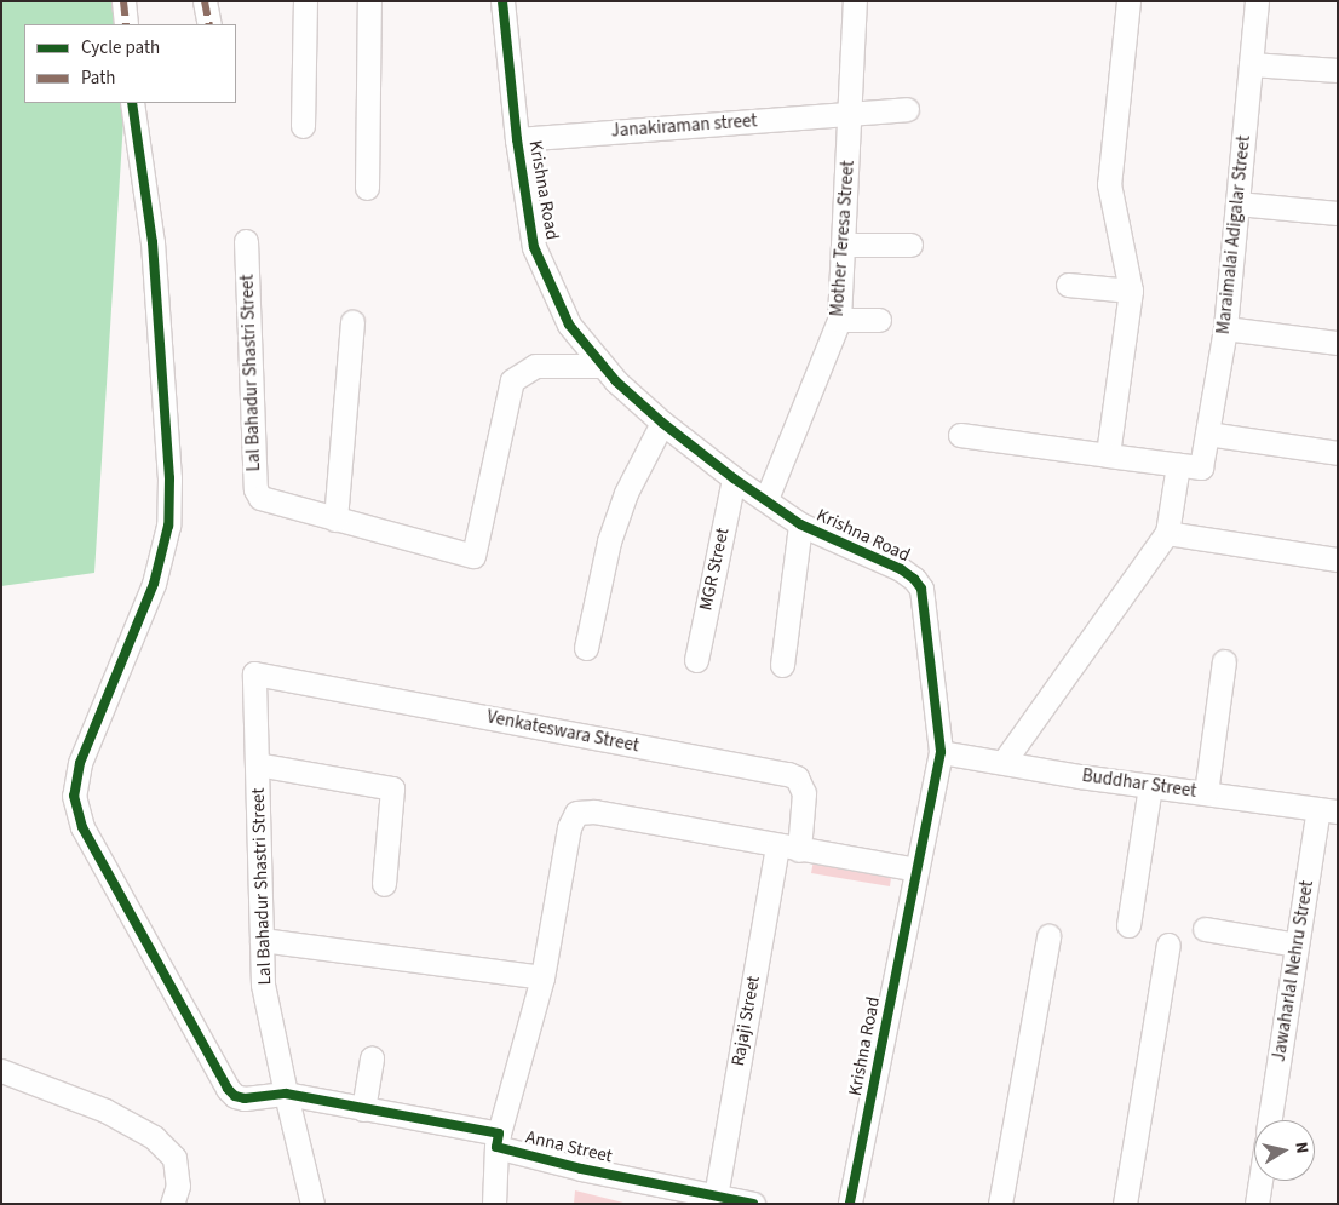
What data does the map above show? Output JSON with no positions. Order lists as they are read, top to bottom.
{
  "streets": {
    "street": [
      "Janakiraman street",
      "Krishna Road",
      "Maraimalai Adigalar Street",
      "Mother Teresa Street",
      "Lal Bahadur Shastri Street",
      "MGR Street",
      "Venkateswara Street",
      "Buddhar Street",
      "Jawaharlal Nehru Street",
      "Rajaji Street",
      "Anna Street"
    ]
  },
  "crossings": [
    ["Janakiraman street", "Krishna Road"],
    ["Janakiraman street", "Mother Teresa Street"],
    ["Krishna Road", "Mother Teresa Street"],
    ["Krishna Road", "MGR Street"],
    ["Krishna Road", "Buddhar Street"],
    ["Lal Bahadur Shastri Street", "Venkateswara Street"],
    ["Lal Bahadur Shastri Street", "Anna Street"],
    ["Buddhar Street", "Jawaharlal Nehru Street"],
    ["Rajaji Street", "Anna Street"]
  ],
  "legend": ["Cycle path", "Path"],
  "north": "right"
}
